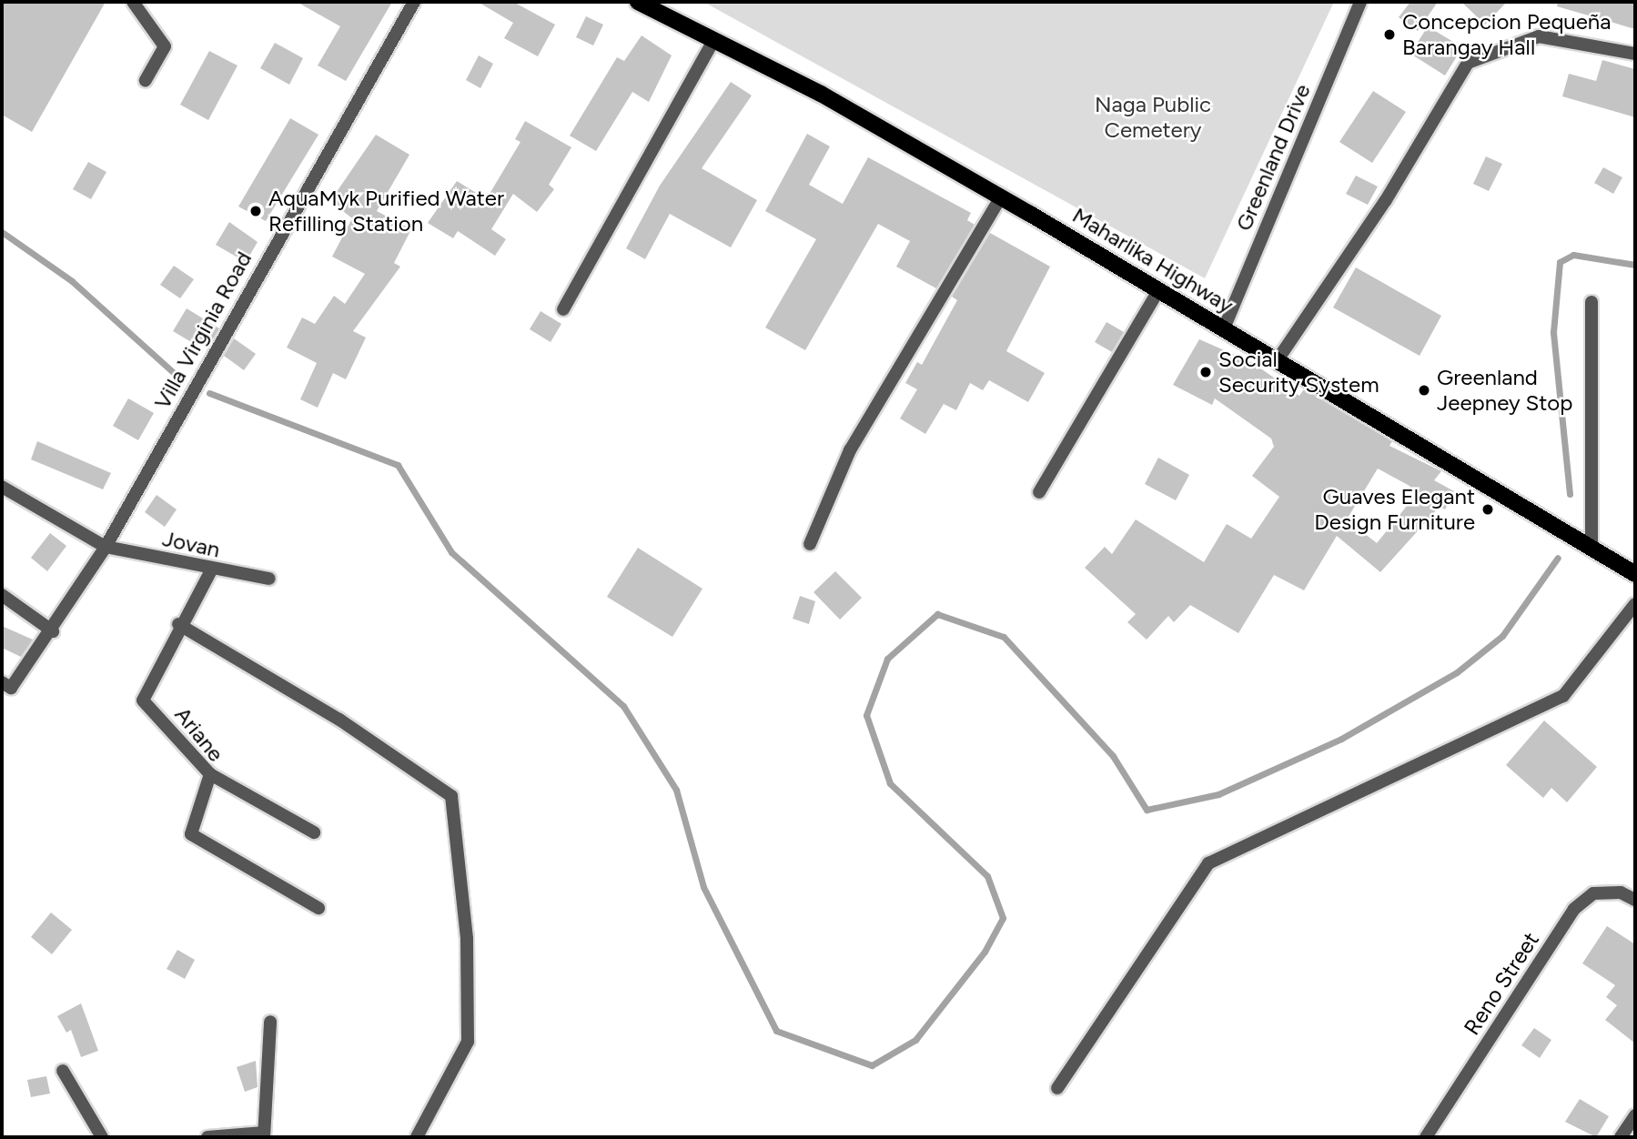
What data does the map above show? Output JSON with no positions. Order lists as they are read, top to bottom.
{
  "streets": {
    "main road": ["Maharlika Highway"],
    "street": [
      "Greenland Drive",
      "Villa Virginia Road",
      "Jovan",
      "Ariane",
      "Reno Street"
    ]
  },
  "crossings": [
    ["Greenland Drive", "Maharlika Highway"],
    ["Villa Virginia Road", "Jovan"],
    ["Jovan", "Ariane"]
  ],
  "parks": ["Naga Public Cemetery"],
  "places": [
    "Concepcion Pequeña Barangay Hall",
    "AquaMyk Purified Water Refilling Station",
    "Social Security System",
    "Greenland Jeepney Stop",
    "Guaves Elegant Design Furniture"
  ]
}
